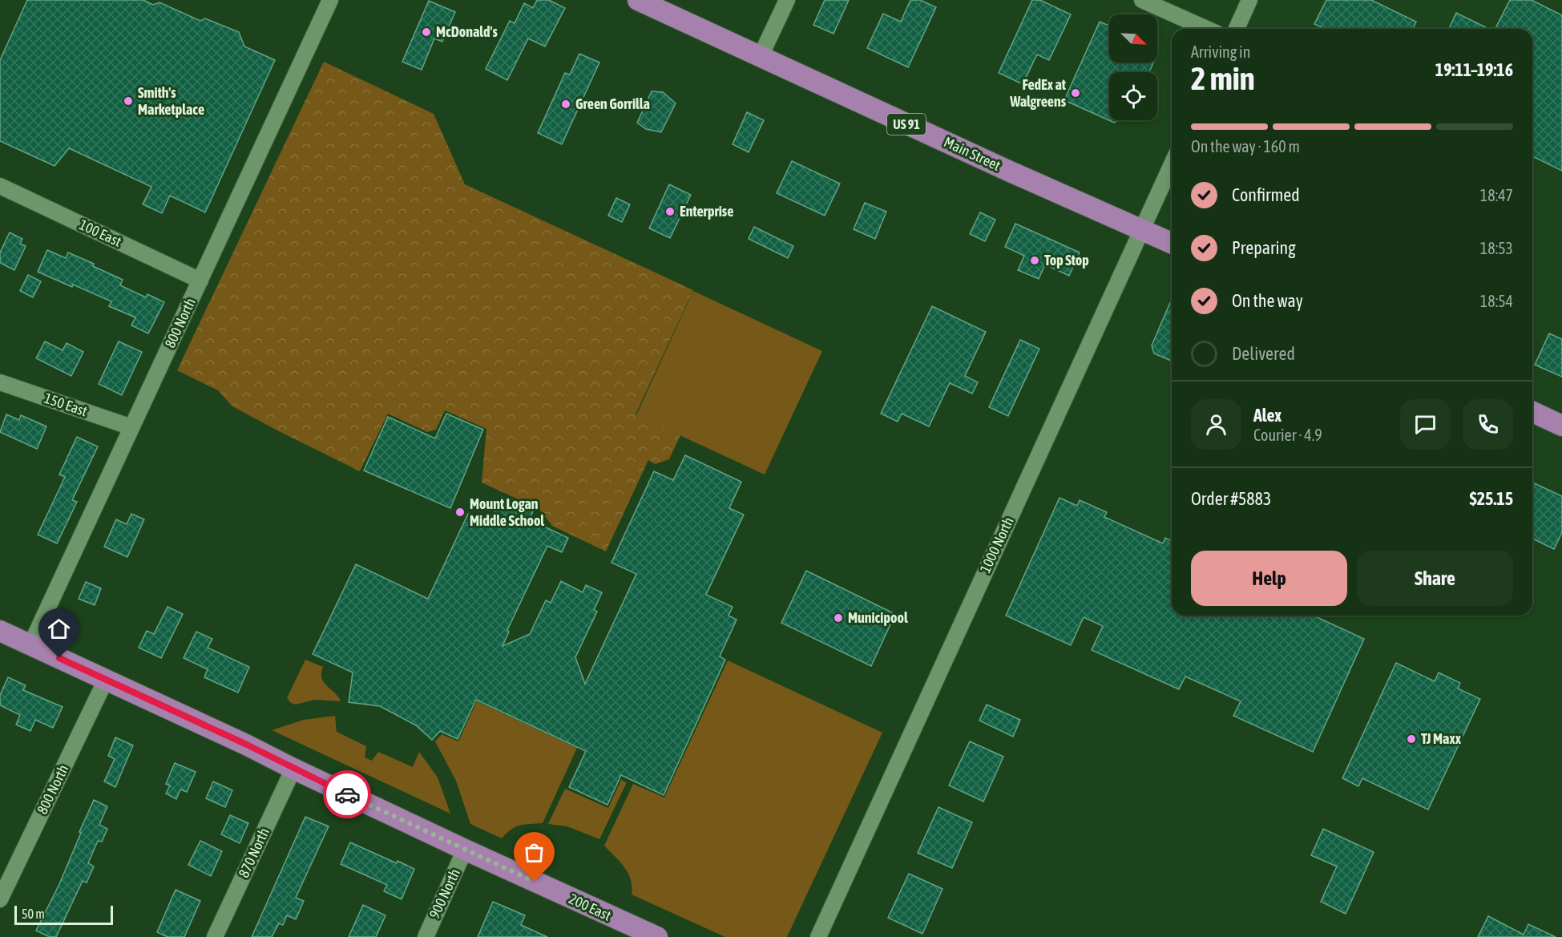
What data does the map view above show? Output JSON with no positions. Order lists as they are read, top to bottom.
{
  "streets": {
    "main road": ["US 91", "Main Street", "200 East"],
    "street": [
      "100 East",
      "800 North",
      "150 East",
      "1000 North",
      "870 North",
      "900 North"
    ]
  },
  "crossings": [
    ["Main Street", "1000 North"],
    ["100 East", "800 North"],
    ["800 North", "150 East"],
    ["800 North", "200 East"],
    ["870 North", "200 East"],
    ["900 North", "200 East"]
  ],
  "places": [
    "McDonald's",
    "FedEx at Walgreens",
    "Smith's Marketplace",
    "Green Gorrilla",
    "Enterprise",
    "Top Stop",
    "Mount Logan Middle School",
    "Municipool",
    "TJ Maxx"
  ],
  "scale_bar": "50 m",
  "north": "bottom right",
  "page": {
    "heading": ["2 min", "Arriving in", "19:11–19:16"],
    "panel": [
      "Alex",
      "Courier · 4.9",
      "Order #5883",
      "$25.15"
    ],
    "bar": "On the way · 160 m",
    "list": [
      ["Confirmed", "18:47"],
      ["Preparing", "18:53"],
      ["On the way", "18:54"],
      "Delivered"
    ],
    "buttons": ["Help", "Share"],
    "scale": "50 m"
  }
}
